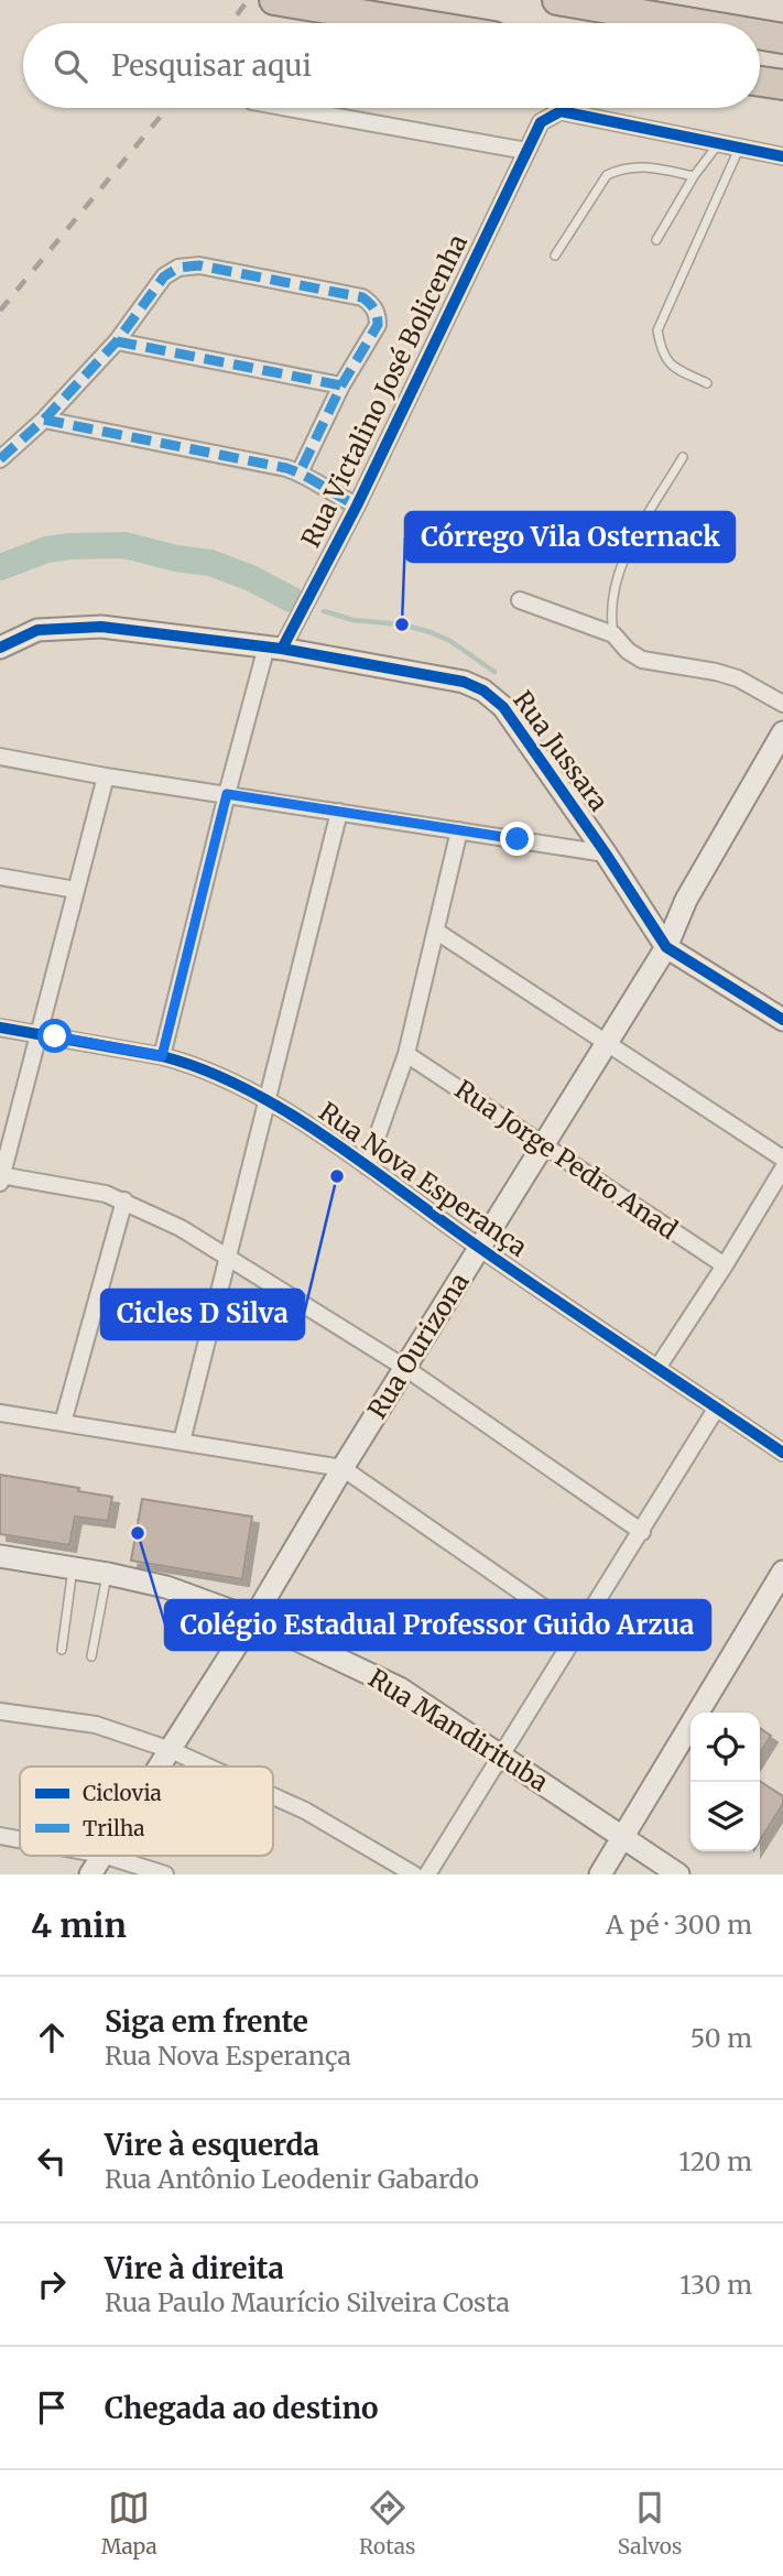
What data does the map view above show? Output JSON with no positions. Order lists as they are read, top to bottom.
{
  "streets": {
    "street": [
      "Rua Victalino José Bolicenha",
      "Rua Jussara",
      "Rua Jorge Pedro Anad",
      "Rua Nova Esperança",
      "Rua Ourizona",
      "Rua Mandirituba"
    ]
  },
  "crossings": [
    ["Rua Victalino José Bolicenha", "Rua Jussara"],
    ["Rua Victalino José Bolicenha", "Rua Nova Esperança"],
    ["Rua Jussara", "Rua Ourizona"],
    ["Rua Jorge Pedro Anad", "Rua Ourizona"],
    ["Rua Nova Esperança", "Rua Ourizona"],
    ["Rua Ourizona", "Rua Mandirituba"]
  ],
  "places": ["Córrego Vila Osternack", "Cicles D Silva", "Colégio Estadual Professor Guido Arzua"],
  "legend": ["Ciclovia", "Trilha"],
  "page": {
    "search": "Pesquisar aqui",
    "heading": ["4 min", "A pé · 300 m"],
    "list": [
      ["Siga em frente", "Rua Nova Esperança", "50 m"],
      ["Vire à esquerda", "Rua Antônio Leodenir Gabardo", "120 m"],
      ["Vire à direita", "Rua Paulo Maurício Silveira Costa", "130 m"],
      "Chegada ao destino"
    ],
    "nav": ["Mapa", "Rotas", "Salvos"]
  }
}
